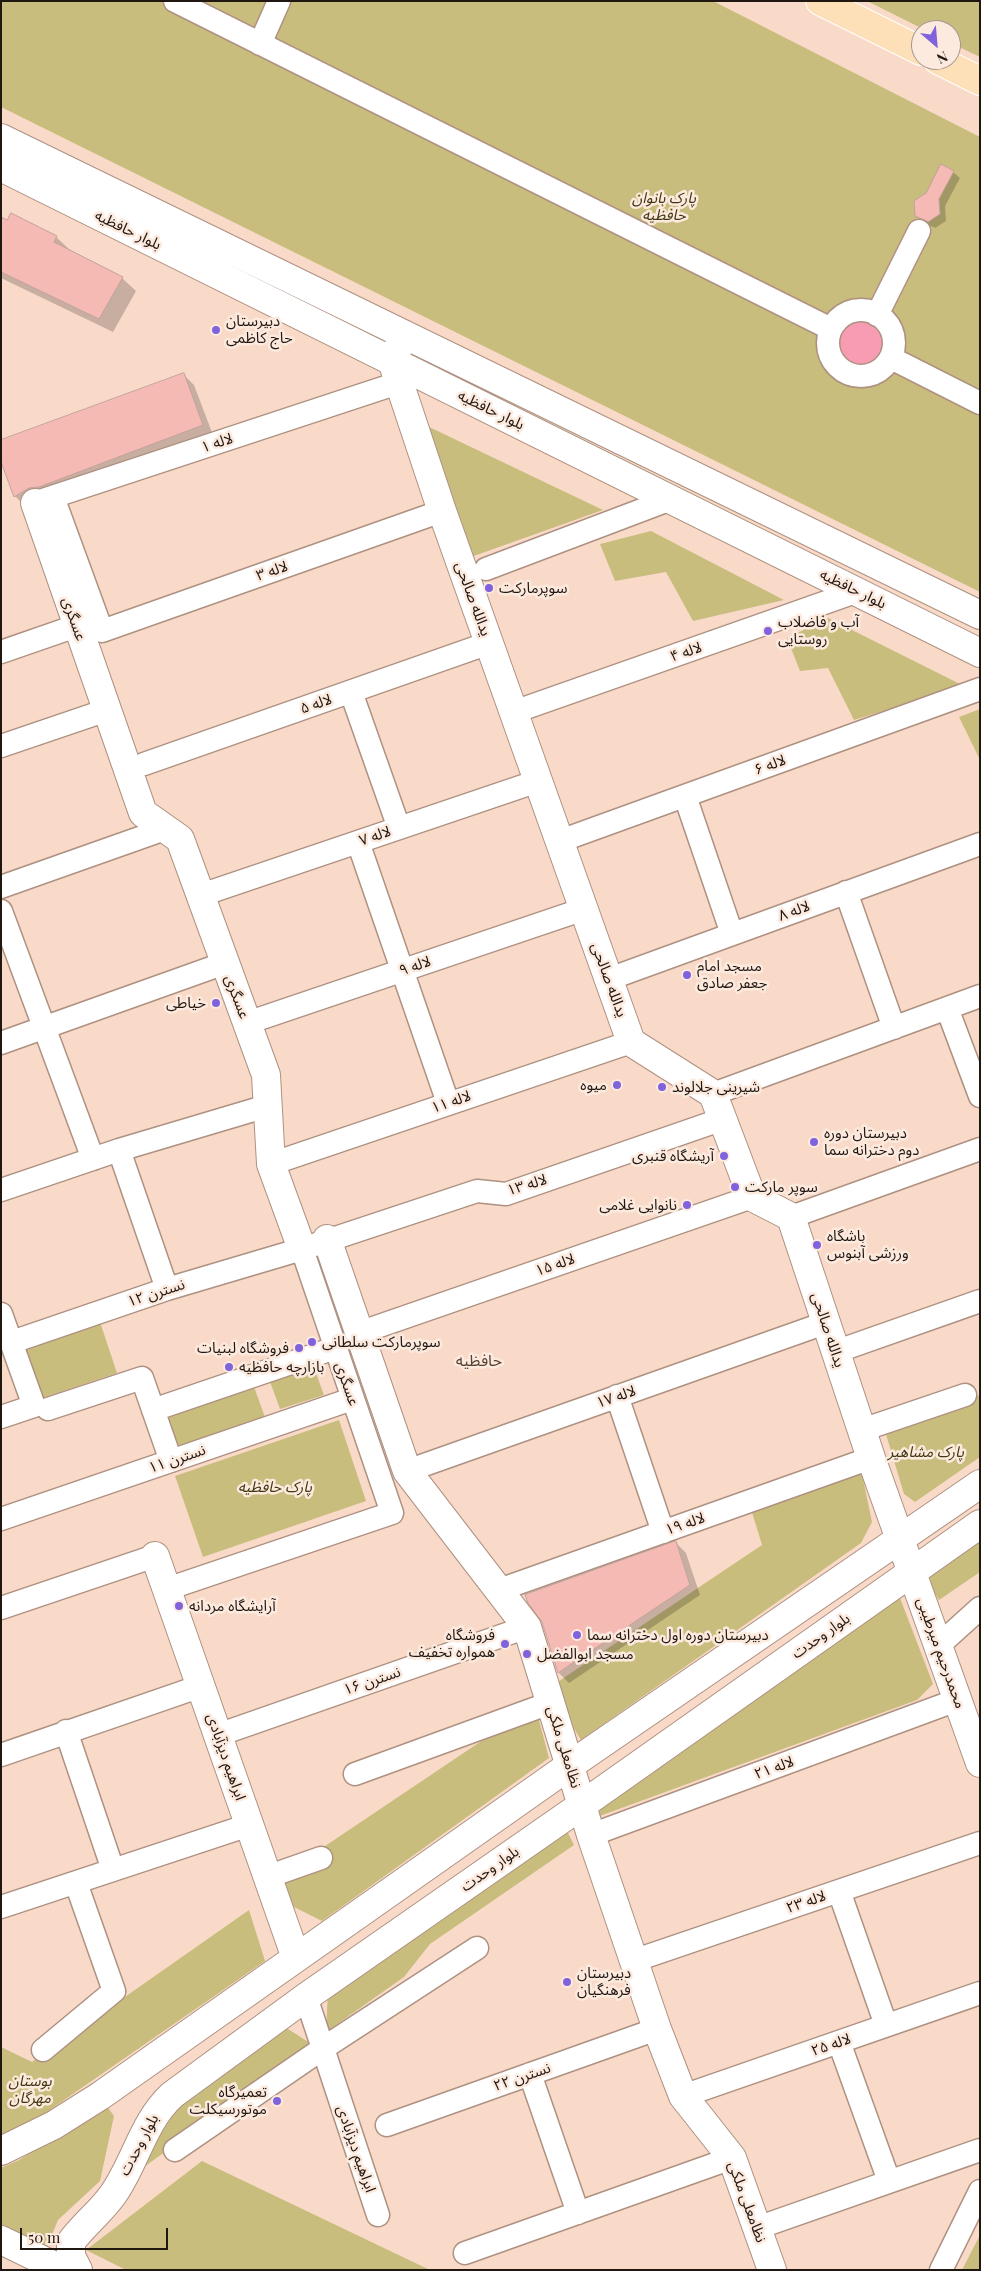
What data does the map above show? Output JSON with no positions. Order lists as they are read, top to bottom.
{
  "streets": {
    "street": [
      "بلوار حافظیه",
      "لاله ۱",
      "لاله ۳",
      "یدالله صالحی",
      "عسگری",
      "لاله ۴",
      "لاله ۵",
      "لاله ۶",
      "لاله ۷",
      "لاله ۸",
      "لاله ۹",
      "لاله ۱۱",
      "لاله ۱۳",
      "لاله ۱۵",
      "نسترن ۱۲",
      "لاله ۱۷",
      "نسترن ۱۱",
      "لاله ۱۹",
      "بلوار وحدت",
      "محمدرحیم میرطیبی",
      "نسترن ۱۶",
      "نظامعلی ملکی",
      "ابراهیم دیزآبادی",
      "لاله ۲۱",
      "لاله ۲۳",
      "لاله ۲۵",
      "نسترن ۲۲"
    ]
  },
  "crossings": [
    ["بلوار حافظیه", "لاله ۱"],
    ["بلوار حافظیه", "یدالله صالحی"],
    ["بلوار حافظیه", "لاله ۴"],
    ["لاله ۱", "یدالله صالحی"],
    ["لاله ۱", "عسگری"],
    ["لاله ۳", "یدالله صالحی"],
    ["لاله ۳", "عسگری"],
    ["یدالله صالحی", "لاله ۴"],
    ["یدالله صالحی", "لاله ۵"],
    ["یدالله صالحی", "لاله ۶"],
    ["یدالله صالحی", "لاله ۷"],
    ["یدالله صالحی", "لاله ۸"],
    ["یدالله صالحی", "لاله ۹"],
    ["یدالله صالحی", "لاله ۱۱"],
    ["یدالله صالحی", "لاله ۱۷"],
    ["یدالله صالحی", "لاله ۱۹"],
    ["یدالله صالحی", "محمدرحیم میرطیبی"],
    ["عسگری", "لاله ۹"],
    ["عسگری", "لاله ۱۱"],
    ["عسگری", "لاله ۱۳"],
    ["عسگری", "نسترن ۱۲"],
    ["عسگری", "نسترن ۱۱"],
    ["عسگری", "ابراهیم دیزآبادی"],
    ["لاله ۱۳", "نسترن ۱۲"],
    ["لاله ۱۳", "نظامعلی ملکی"],
    ["لاله ۱۵", "نظامعلی ملکی"],
    ["لاله ۱۷", "نظامعلی ملکی"],
    ["لاله ۱۹", "نظامعلی ملکی"],
    ["بلوار وحدت", "محمدرحیم میرطیبی"],
    ["بلوار وحدت", "نظامعلی ملکی"],
    ["بلوار وحدت", "ابراهیم دیزآبادی"],
    ["محمدرحیم میرطیبی", "لاله ۲۱"],
    ["نسترن ۱۶", "نظامعلی ملکی"],
    ["نسترن ۱۶", "ابراهیم دیزآبادی"],
    ["نظامعلی ملکی", "لاله ۲۱"],
    ["نظامعلی ملکی", "لاله ۲۳"],
    ["نظامعلی ملکی", "لاله ۲۵"],
    ["نظامعلی ملکی", "نسترن ۲۲"]
  ],
  "districts": ["حافظیه"],
  "parks": [
    "پارک بانوان حافظیه",
    "پارک مشاهیر",
    "پارک حافظیه",
    "بوستان مهرگان"
  ],
  "places": [
    "دبیرستان حاج کاظمی",
    "سوپرمارکت",
    "آب و فاضلاب روستایی",
    "مسجد امام جعفر صادق",
    "خیاطی",
    "میوه",
    "شیرینی جلالوند",
    "دبیرستان دوره دوم دخترانه سما",
    "آریشگاه قنبری",
    "سوپر مارکت",
    "نانوایی غلامی",
    "باشگاه ورزشی آبنوس",
    "سوپرمارکت سلطانی",
    "فروشگاه لبنیات",
    "بازارچه حافظیه",
    "آرایشگاه مردانه",
    "دبیرستان دوره اول دخترانه سما",
    "فروشگاه همواره تخفیف",
    "مسجد ابوالفضل",
    "دبیرستان فرهنگیان",
    "تعمیرگاه موتورسیکلت"
  ],
  "scale_bar": "50 m",
  "north": "bottom right"
}
